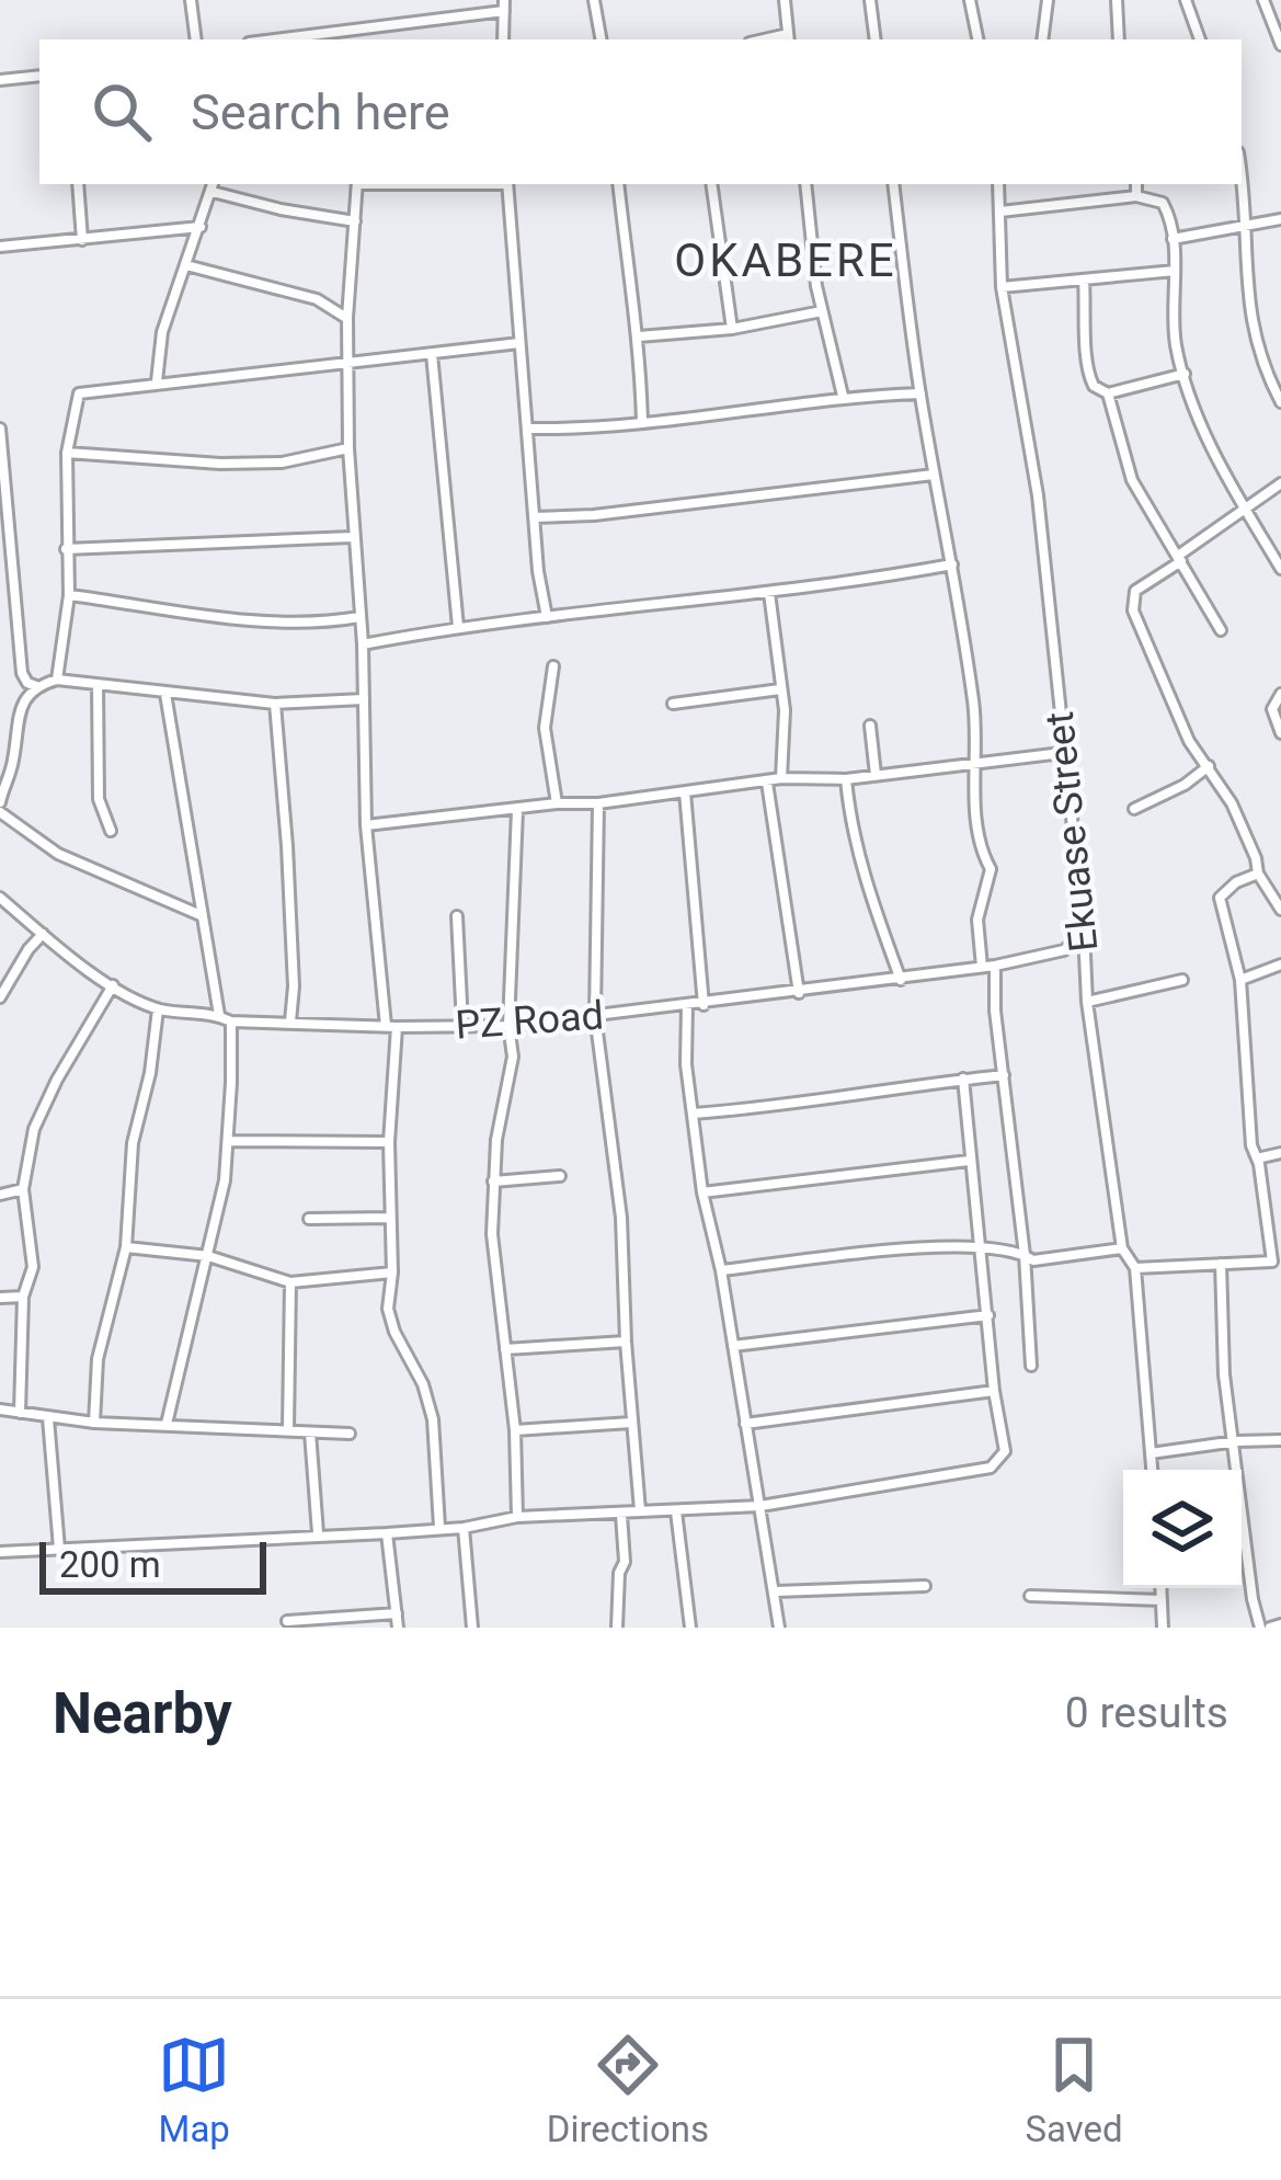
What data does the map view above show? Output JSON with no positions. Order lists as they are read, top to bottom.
{
  "streets": {
    "street": ["Ekuase Street", "PZ Road"]
  },
  "crossings": [
    ["Ekuase Street", "PZ Road"]
  ],
  "districts": ["OKABERE"],
  "scale_bar": "200 m",
  "page": {
    "search": "Search here",
    "scale": "200 m",
    "heading": ["Nearby", "0 results"],
    "nav": ["Map", "Directions", "Saved"]
  }
}
